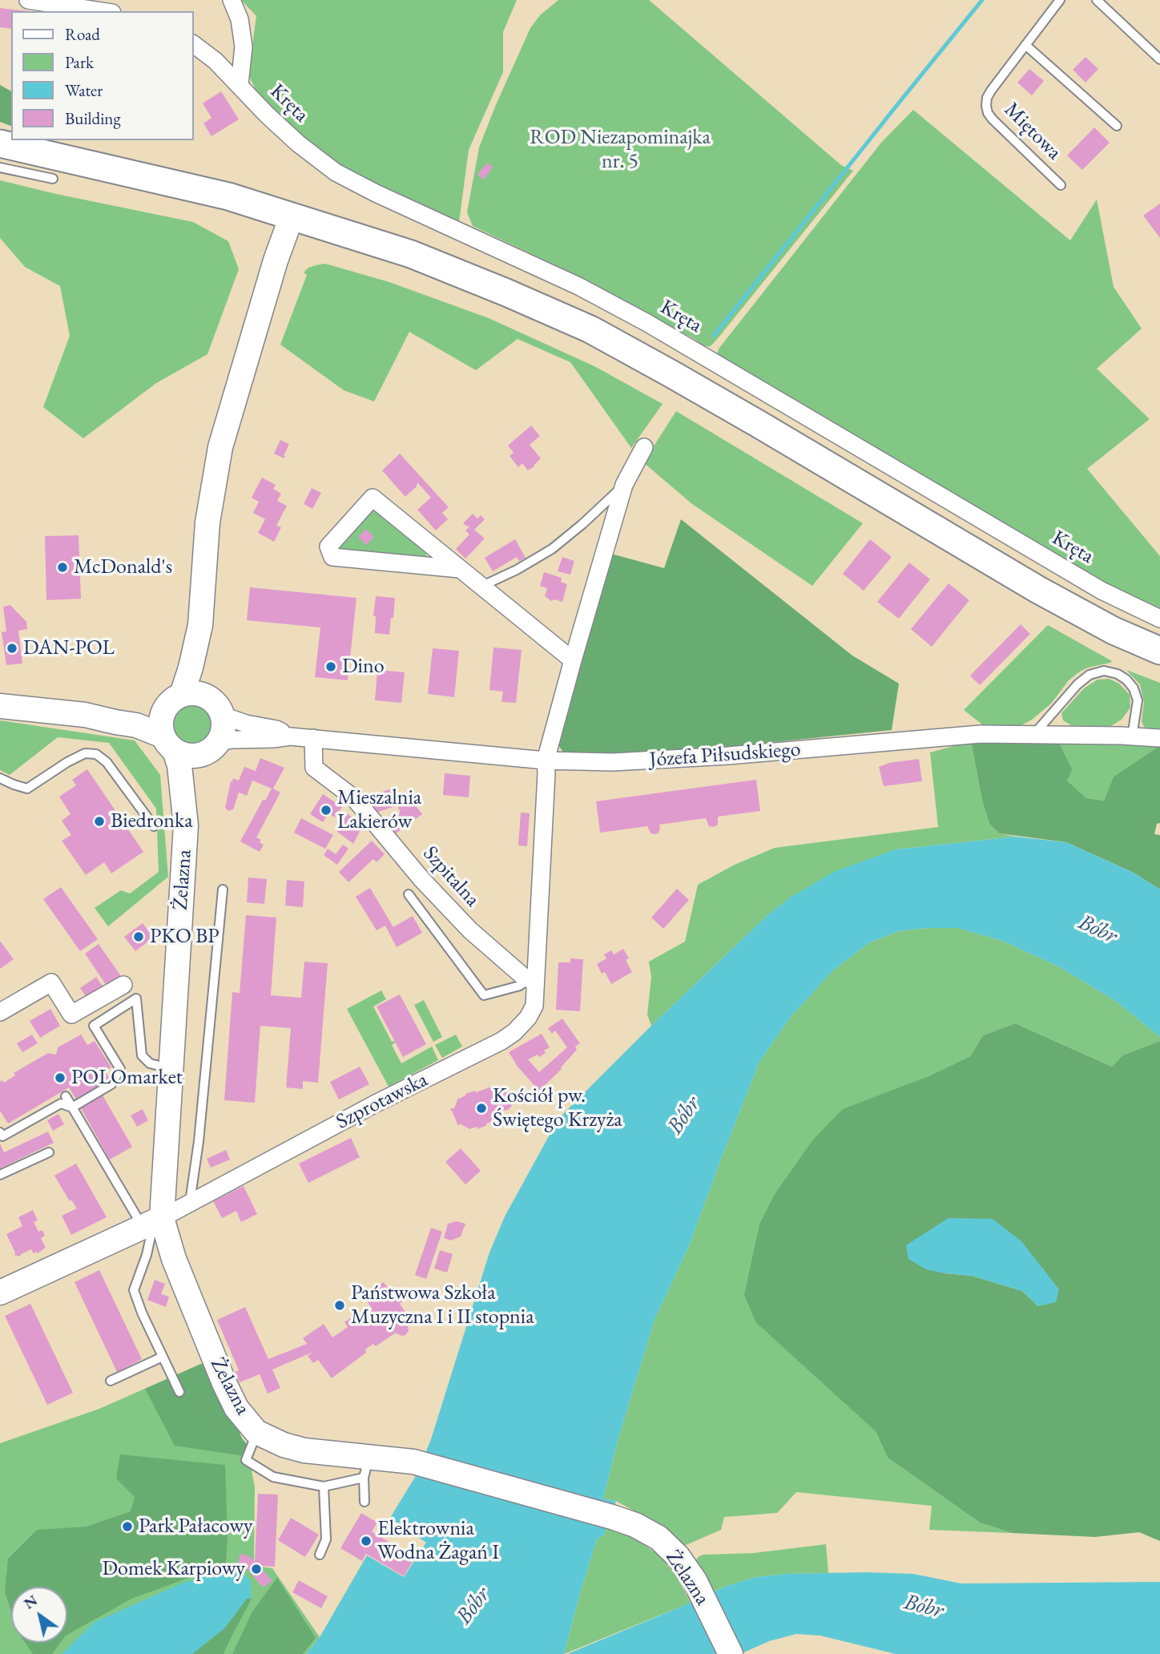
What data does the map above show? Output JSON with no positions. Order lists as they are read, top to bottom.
{
  "streets": {
    "street": [
      "Kręta",
      "Józefa Piłsudskiego",
      "Szpitalna",
      "Żelazna",
      "Szprotawska"
    ],
    "lane": ["Miętowa"]
  },
  "crossings": [
    ["Józefa Piłsudskiego", "Szpitalna"],
    ["Józefa Piłsudskiego", "Szprotawska"],
    ["Szpitalna", "Szprotawska"],
    ["Żelazna", "Szprotawska"]
  ],
  "water": ["Bóbr"],
  "parks": ["ROD Niezapominajka nr. 5"],
  "places": [
    "McDonald's",
    "DAN-POL",
    "Dino",
    "Mieszalnia Lakierów",
    "Biedronka",
    "PKO BP",
    "POLOmarket",
    "Kościół pw. Świętego Krzyża",
    "Państwowa Szkoła Muzyczna I i II stopnia",
    "Park Pałacowy",
    "Elektrownia Wodna Żagań I",
    "Domek Karpiowy"
  ],
  "legend": [
    "Road",
    "Park",
    "Water",
    "Building"
  ],
  "north": "top left"
}
